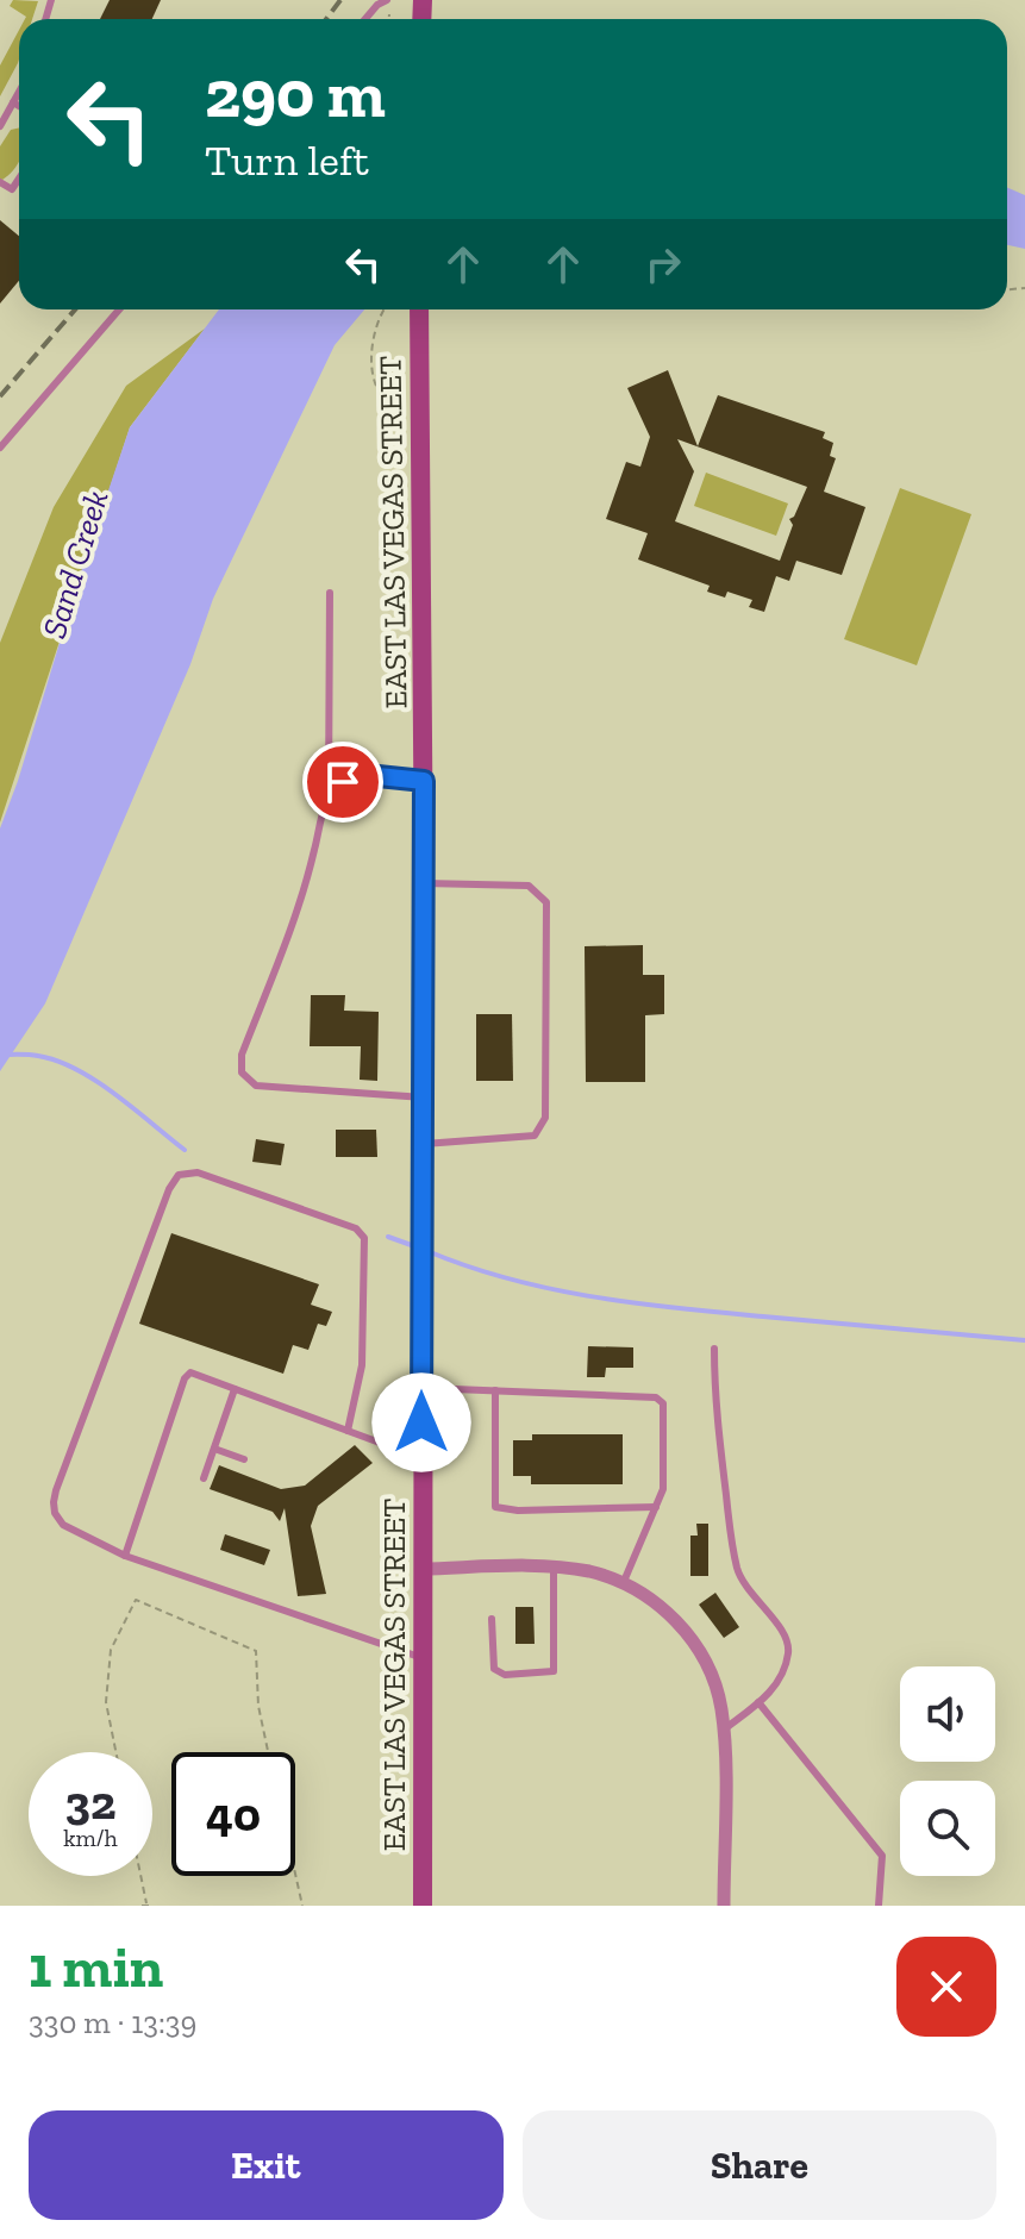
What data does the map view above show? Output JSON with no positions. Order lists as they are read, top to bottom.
{
  "streets": {
    "street": ["EAST LAS VEGAS STREET"]
  },
  "water": ["Sand Creek"],
  "page": {
    "turn": ["290 m", "Turn left"],
    "speed": "32 km/h",
    "limit": "40",
    "heading": ["1 min", "330 m · 13:39"],
    "buttons": ["Exit", "Share"]
  }
}
